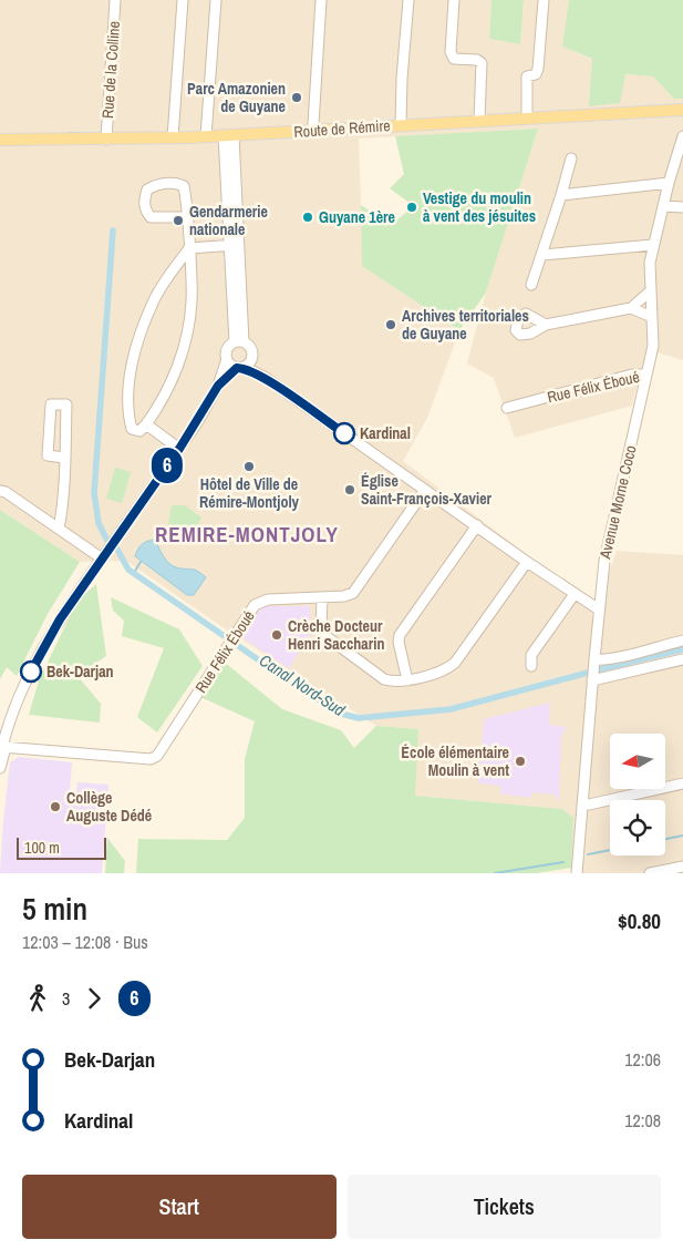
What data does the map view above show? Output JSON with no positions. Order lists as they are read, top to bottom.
{
  "streets": {
    "main road": ["Route de Rémire"],
    "street": ["Rue de la Colline", "Rue Félix Éboué", "Avenue Morne Coco"]
  },
  "crossings": [
    ["Rue de la Colline", "Route de Rémire"],
    ["Rue Félix Éboué", "Avenue Morne Coco"]
  ],
  "districts": ["REMIRE-MONTJOLY"],
  "water": ["Canal Nord-Sud"],
  "places": [
    "Parc Amazonien de Guyane",
    "Vestige du moulin à vent des jésuites",
    "Guyane 1ère",
    "Gendarmerie nationale",
    "Archives territoriales de Guyane",
    "Kardinal",
    "Hôtel de Ville de Rémire-Montjoly",
    "Église Saint-François-Xavier",
    "Crèche Docteur Henri Saccharin",
    "Bek-Darjan",
    "École élémentaire Moulin à vent",
    "Collège Auguste Dédé"
  ],
  "lines": ["bus line 6"],
  "scale_bar": "100 m",
  "north": "left",
  "page": {
    "on_map": "6",
    "scale": "100 m",
    "heading": ["5 min", "12:03 – 12:08 · Bus", "$0.80"],
    "legs": ["3", "6"],
    "list": [
      {
        "name": "Bek-Darjan",
        "value": "12:06"
      },
      {
        "name": "Kardinal",
        "value": "12:08"
      }
    ],
    "buttons": ["Start", "Tickets"]
  }
}
